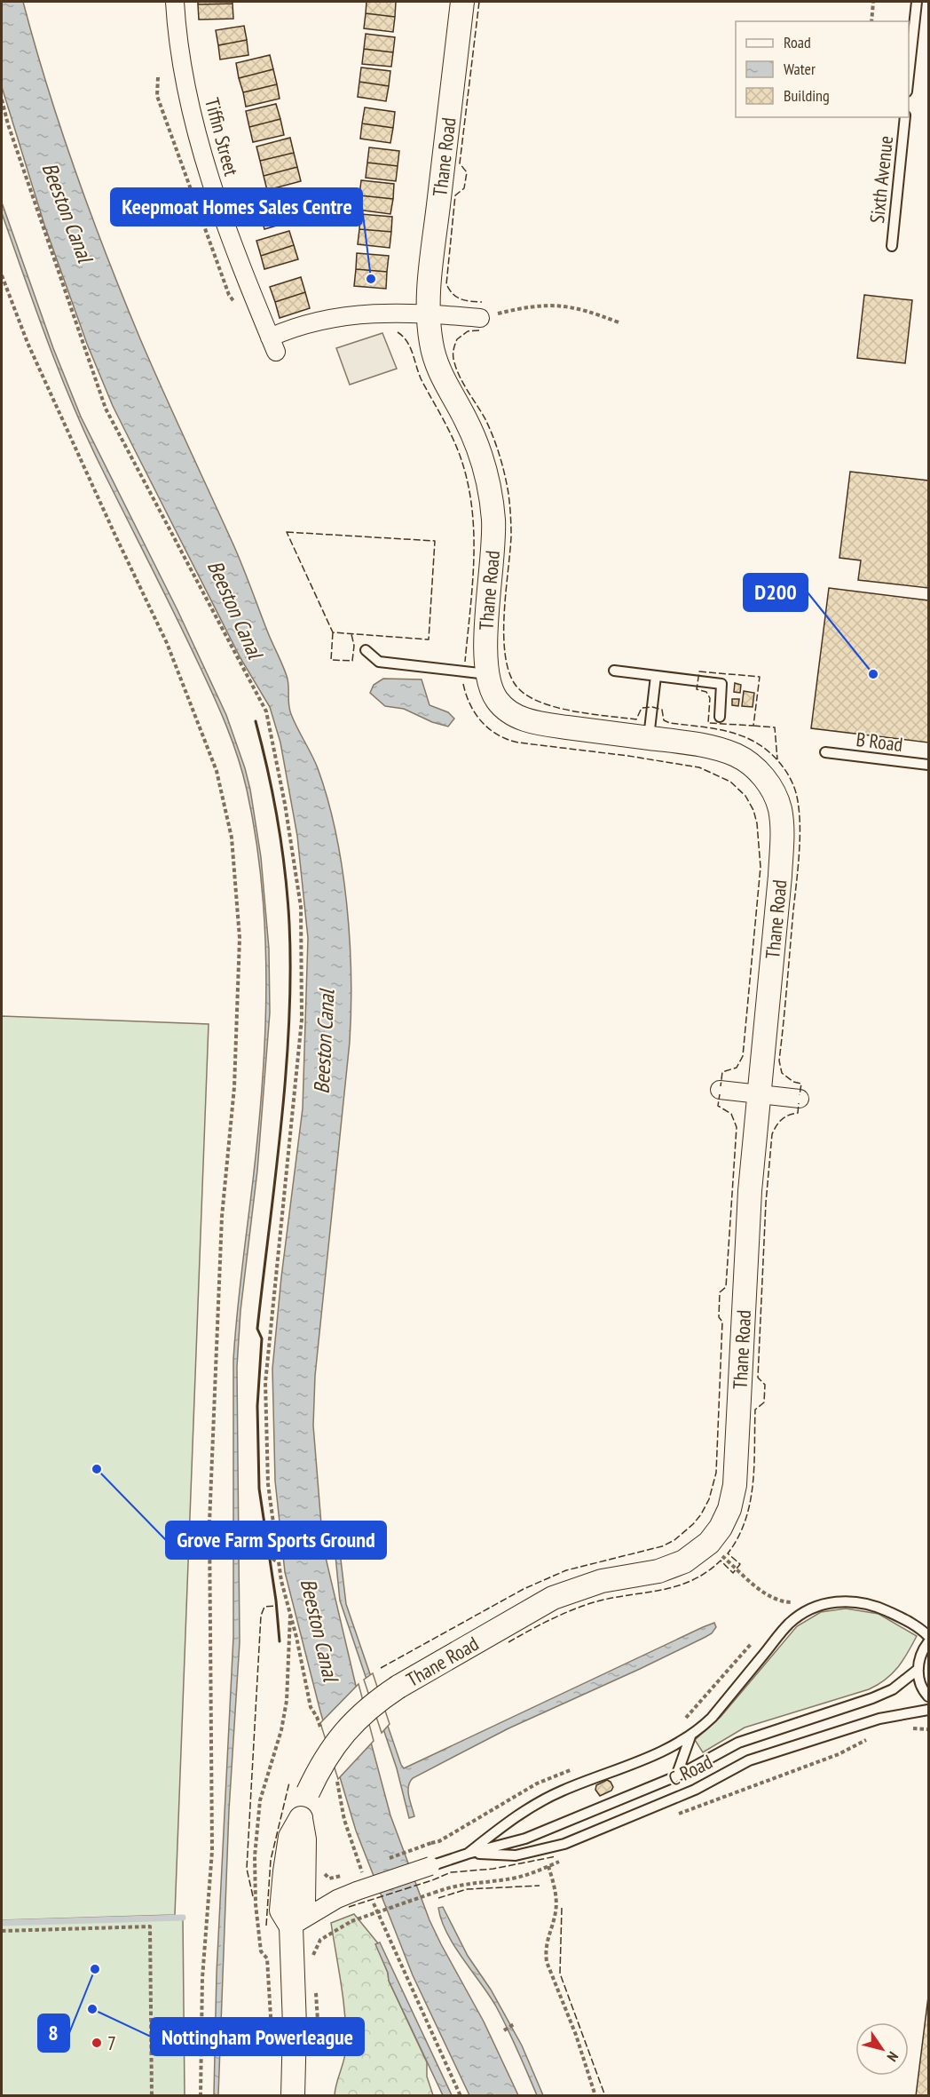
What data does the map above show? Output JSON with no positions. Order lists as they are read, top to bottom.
{
  "streets": {
    "street": ["Tiffin Street", "Thane Road"],
    "lane": ["Sixth Avenue", "B Road", "C Road"]
  },
  "crossings": [
    ["Tiffin Street", "Thane Road"]
  ],
  "water": ["Beeston Canal"],
  "places": [
    "Keepmoat Homes Sales Centre",
    "D200",
    "Grove Farm Sports Ground",
    "8",
    "Nottingham Powerleague",
    "7"
  ],
  "legend": ["Road", "Water", "Building"],
  "north": "bottom right"
}
